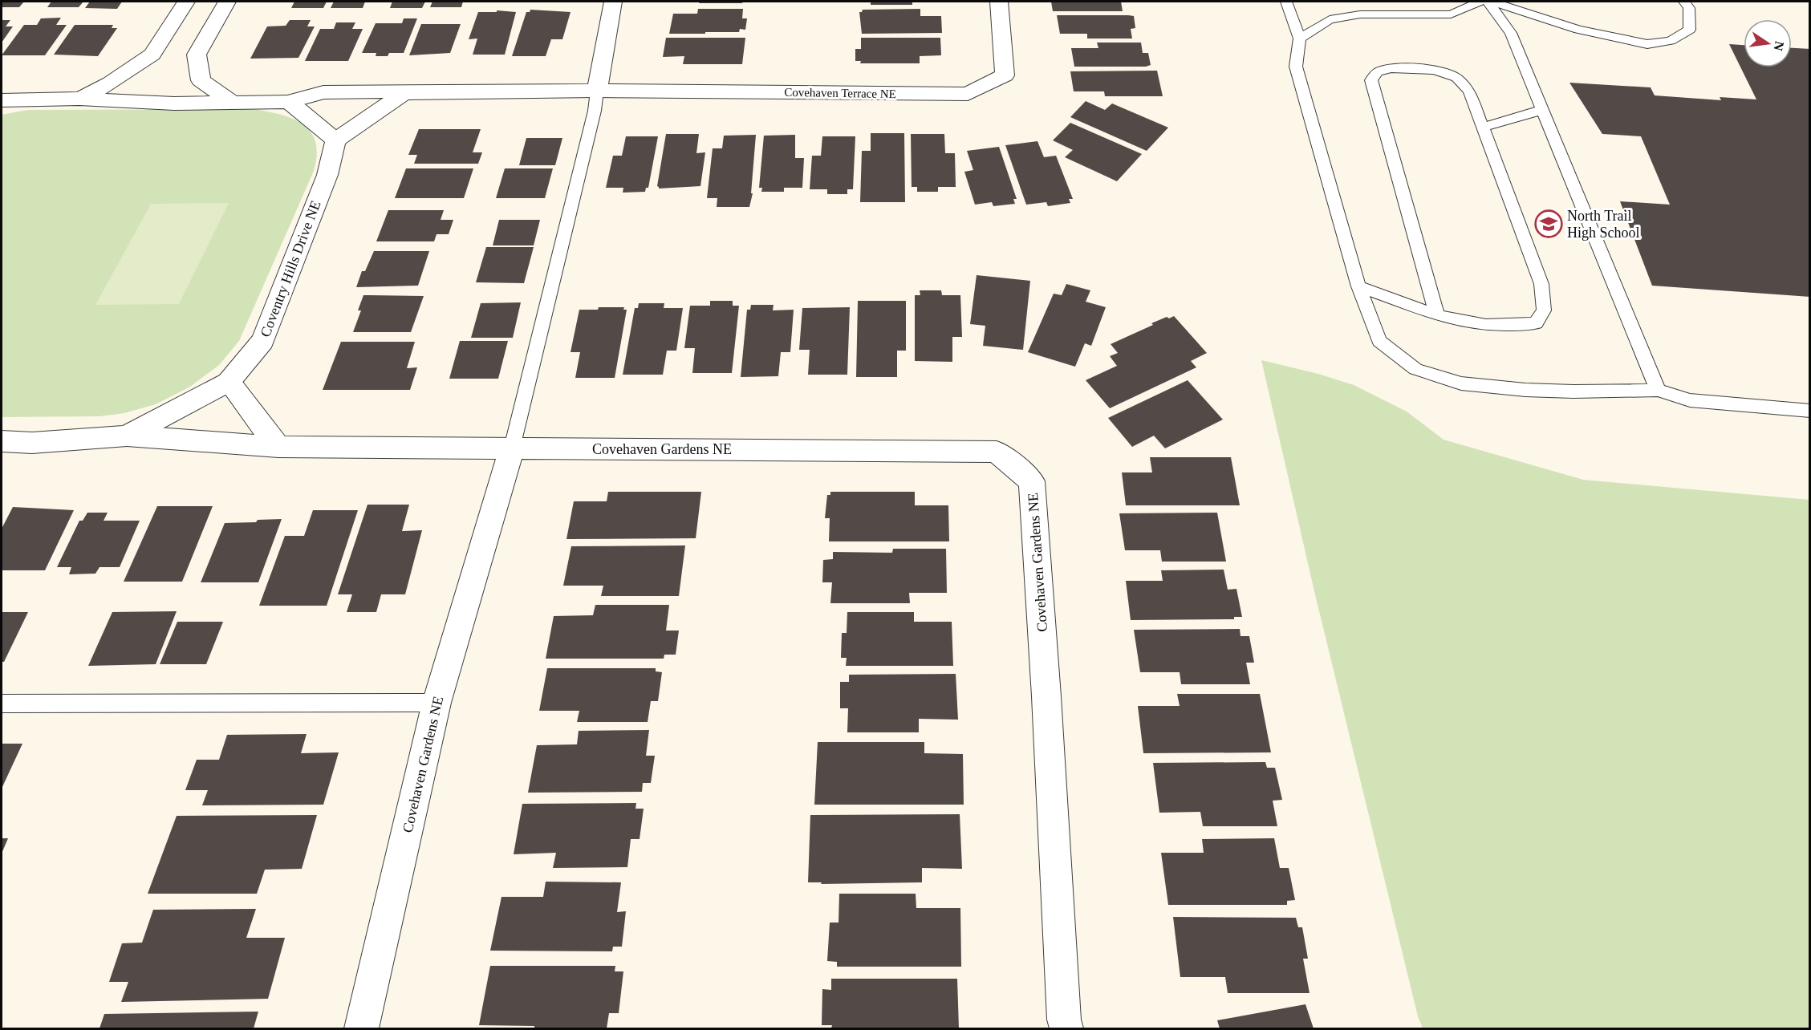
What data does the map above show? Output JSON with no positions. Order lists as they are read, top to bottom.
{
  "streets": {
    "street": ["Covehaven Terrace NE", "Coventry Hills Drive NE", "Covehaven Gardens NE"]
  },
  "crossings": [
    ["Coventry Hills Drive NE", "Covehaven Gardens NE"]
  ],
  "places": {
    "school or university": ["North Trail High School"]
  },
  "north": "right"
}
